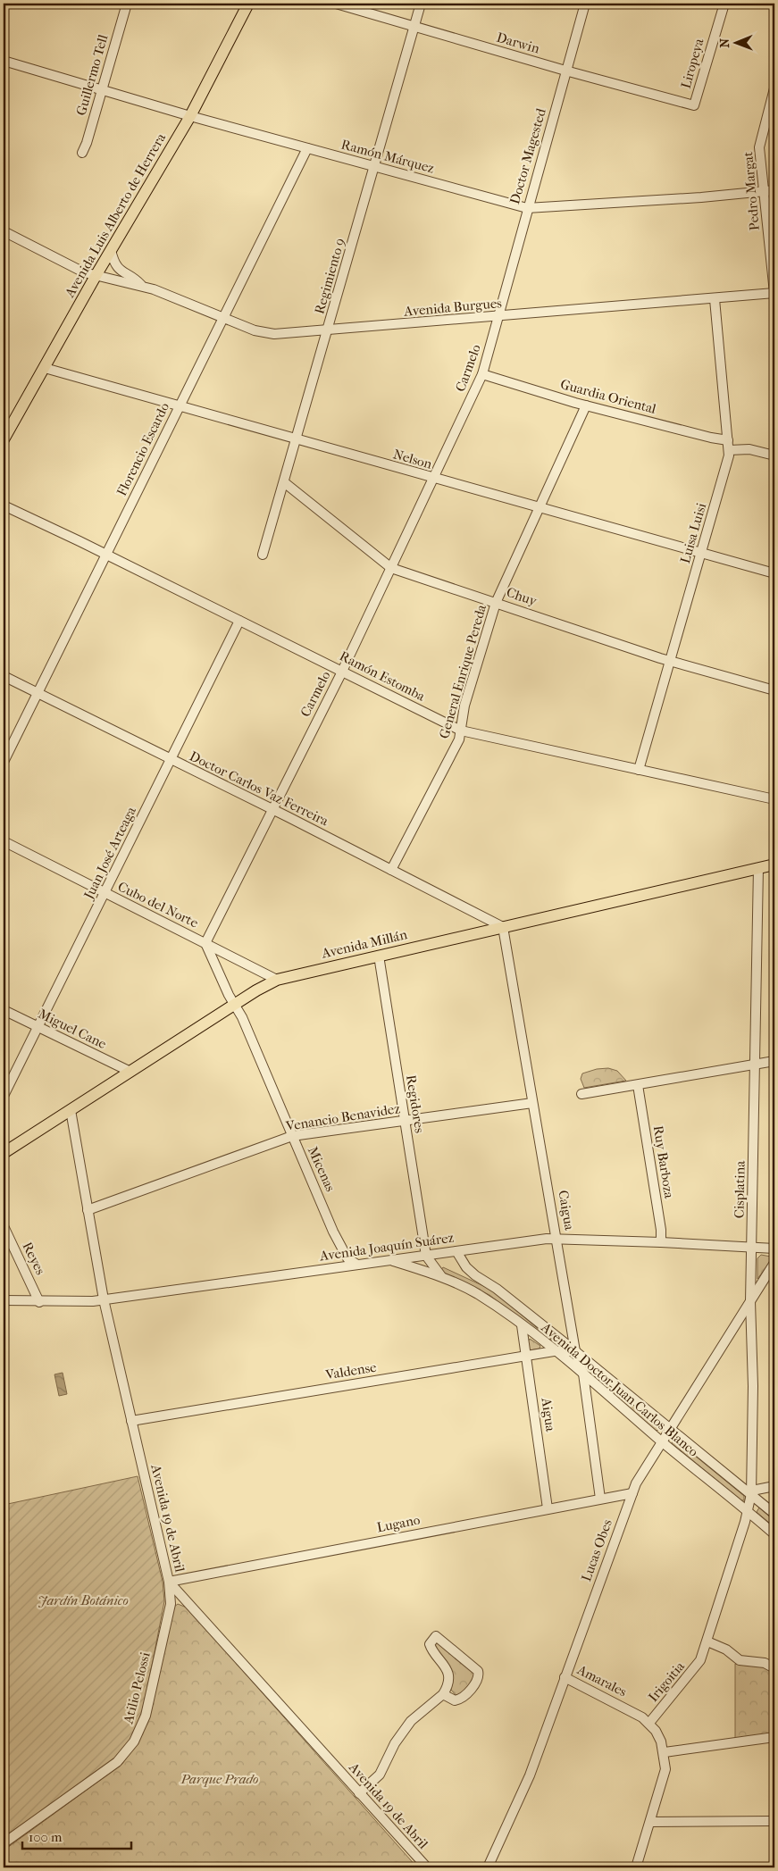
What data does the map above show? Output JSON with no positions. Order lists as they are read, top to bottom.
{
  "streets": {
    "main road": ["Avenida Luis Alberto de Herrera", "Avenida Millán"],
    "street": [
      "Darwin",
      "Liropeya",
      "Guillermo Tell",
      "Ramón Márquez",
      "Doctor Magested",
      "Pedro Margat",
      "Regimiento 9",
      "Avenida Burgues",
      "Carmelo",
      "Guardia Oriental",
      "Florencio Escardo",
      "Nelson",
      "Luisa Luisi",
      "Chuy",
      "General Enrique Pereda",
      "Ramón Estomba",
      "Doctor Carlos Vaz Ferreira",
      "Juan José Arteaga",
      "Cubo del Norte",
      "Miguel Cane",
      "Regidores",
      "Venancio Benavidez",
      "Ruy Barboza",
      "Micenas",
      "Cisplatina",
      "Caigua",
      "Avenida Joaquín Suárez",
      "Reyes",
      "Valdense",
      "Avenida Doctor Juan Carlos Blanco",
      "Aigua",
      "Avenida 19 de Abril",
      "Lugano",
      "Lucas Obes",
      "Amarales",
      "Irigoitia",
      "Atilio Pelossi"
    ]
  },
  "crossings": [
    ["Darwin", "Liropeya"],
    ["Darwin", "Doctor Magested"],
    ["Darwin", "Regimiento 9"],
    ["Guillermo Tell", "Ramón Márquez"],
    ["Ramón Márquez", "Doctor Magested"],
    ["Ramón Márquez", "Pedro Margat"],
    ["Ramón Márquez", "Avenida Luis Alberto de Herrera"],
    ["Ramón Márquez", "Regimiento 9"],
    ["Ramón Márquez", "Florencio Escardo"],
    ["Doctor Magested", "Avenida Burgues"],
    ["Doctor Magested", "Carmelo"],
    ["Pedro Margat", "Avenida Burgues"],
    ["Avenida Luis Alberto de Herrera", "Avenida Burgues"],
    ["Avenida Luis Alberto de Herrera", "Nelson"],
    ["Regimiento 9", "Avenida Burgues"],
    ["Regimiento 9", "Nelson"],
    ["Regimiento 9", "Chuy"],
    ["Avenida Burgues", "Carmelo"],
    ["Avenida Burgues", "Florencio Escardo"],
    ["Avenida Burgues", "Luisa Luisi"],
    ["Carmelo", "Guardia Oriental"],
    ["Carmelo", "Nelson"],
    ["Carmelo", "Chuy"],
    ["Carmelo", "Ramón Estomba"],
    ["Carmelo", "Doctor Carlos Vaz Ferreira"],
    ["Carmelo", "Cubo del Norte"],
    ["Guardia Oriental", "Luisa Luisi"],
    ["Guardia Oriental", "General Enrique Pereda"],
    ["Florencio Escardo", "Nelson"],
    ["Florencio Escardo", "Ramón Estomba"],
    ["Florencio Escardo", "Doctor Carlos Vaz Ferreira"],
    ["Nelson", "Luisa Luisi"],
    ["Nelson", "General Enrique Pereda"],
    ["Luisa Luisi", "Chuy"],
    ["Luisa Luisi", "Ramón Estomba"],
    ["Chuy", "General Enrique Pereda"],
    ["General Enrique Pereda", "Ramón Estomba"],
    ["General Enrique Pereda", "Doctor Carlos Vaz Ferreira"],
    ["Ramón Estomba", "Juan José Arteaga"],
    ["Doctor Carlos Vaz Ferreira", "Juan José Arteaga"],
    ["Doctor Carlos Vaz Ferreira", "Avenida Millán"],
    ["Doctor Carlos Vaz Ferreira", "Caigua"],
    ["Juan José Arteaga", "Cubo del Norte"],
    ["Juan José Arteaga", "Miguel Cane"],
    ["Cubo del Norte", "Avenida Millán"],
    ["Avenida Millán", "Miguel Cane"],
    ["Avenida Millán", "Regidores"],
    ["Avenida Millán", "Micenas"],
    ["Avenida Millán", "Cisplatina"],
    ["Avenida Millán", "Caigua"],
    ["Avenida Millán", "Avenida 19 de Abril"],
    ["Regidores", "Venancio Benavidez"],
    ["Regidores", "Avenida Joaquín Suárez"],
    ["Regidores", "Avenida Doctor Juan Carlos Blanco"],
    ["Venancio Benavidez", "Micenas"],
    ["Venancio Benavidez", "Caigua"],
    ["Venancio Benavidez", "Avenida 19 de Abril"],
    ["Ruy Barboza", "Avenida Joaquín Suárez"],
    ["Micenas", "Avenida Joaquín Suárez"],
    ["Cisplatina", "Avenida Joaquín Suárez"],
    ["Cisplatina", "Avenida Doctor Juan Carlos Blanco"],
    ["Cisplatina", "Lucas Obes"],
    ["Cisplatina", "Irigoitia"],
    ["Caigua", "Avenida Joaquín Suárez"],
    ["Caigua", "Valdense"],
    ["Caigua", "Avenida Doctor Juan Carlos Blanco"],
    ["Caigua", "Lugano"],
    ["Avenida Joaquín Suárez", "Reyes"],
    ["Avenida Joaquín Suárez", "Avenida Doctor Juan Carlos Blanco"],
    ["Avenida Joaquín Suárez", "Avenida 19 de Abril"],
    ["Valdense", "Avenida Doctor Juan Carlos Blanco"],
    ["Valdense", "Aigua"],
    ["Valdense", "Avenida 19 de Abril"],
    ["Avenida Doctor Juan Carlos Blanco", "Aigua"],
    ["Avenida Doctor Juan Carlos Blanco", "Lucas Obes"],
    ["Avenida Doctor Juan Carlos Blanco", "Irigoitia"],
    ["Aigua", "Lugano"],
    ["Avenida 19 de Abril", "Lugano"],
    ["Avenida 19 de Abril", "Atilio Pelossi"],
    ["Lugano", "Lucas Obes"],
    ["Lugano", "Atilio Pelossi"],
    ["Lucas Obes", "Amarales"],
    ["Amarales", "Irigoitia"]
  ],
  "parks": ["Jardín Botánico", "Parque Prado"],
  "scale_bar": "100 m",
  "north": "left"
}
